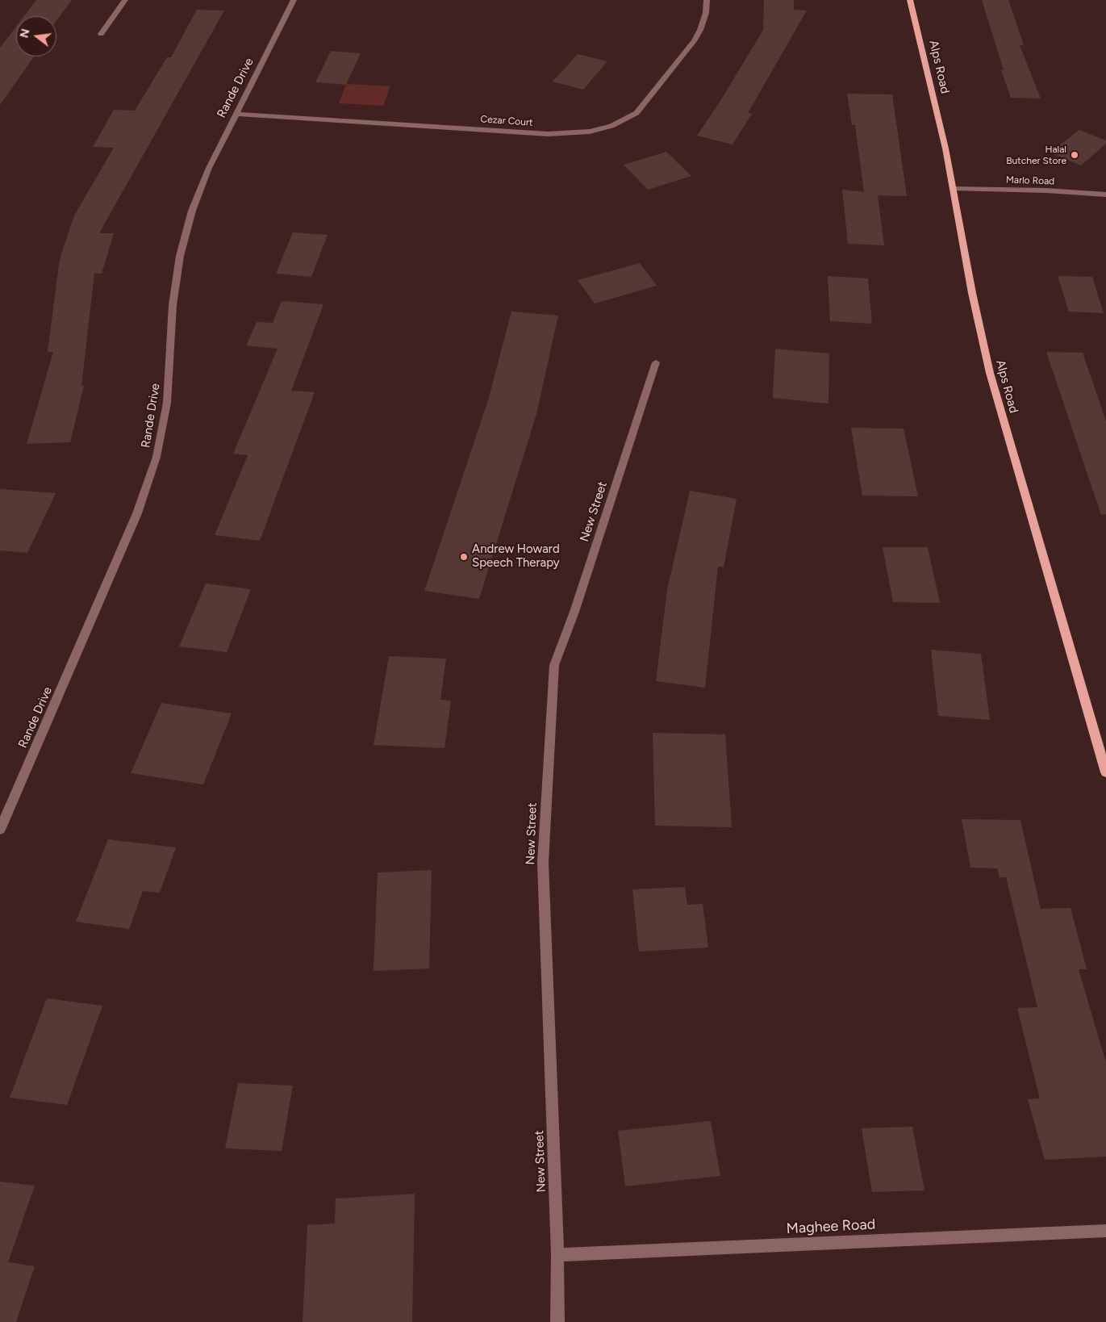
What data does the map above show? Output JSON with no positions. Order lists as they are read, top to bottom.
{
  "streets": {
    "main road": ["Alps Road"],
    "street": [
      "Rande Drive",
      "Cezar Court",
      "Marlo Road",
      "New Street",
      "Maghee Road"
    ]
  },
  "crossings": [
    ["Alps Road", "Marlo Road"],
    ["Rande Drive", "Cezar Court"],
    ["New Street", "Maghee Road"]
  ],
  "places": ["Halal Butcher Store", "Andrew Howard Speech Therapy"],
  "north": "left"
}
